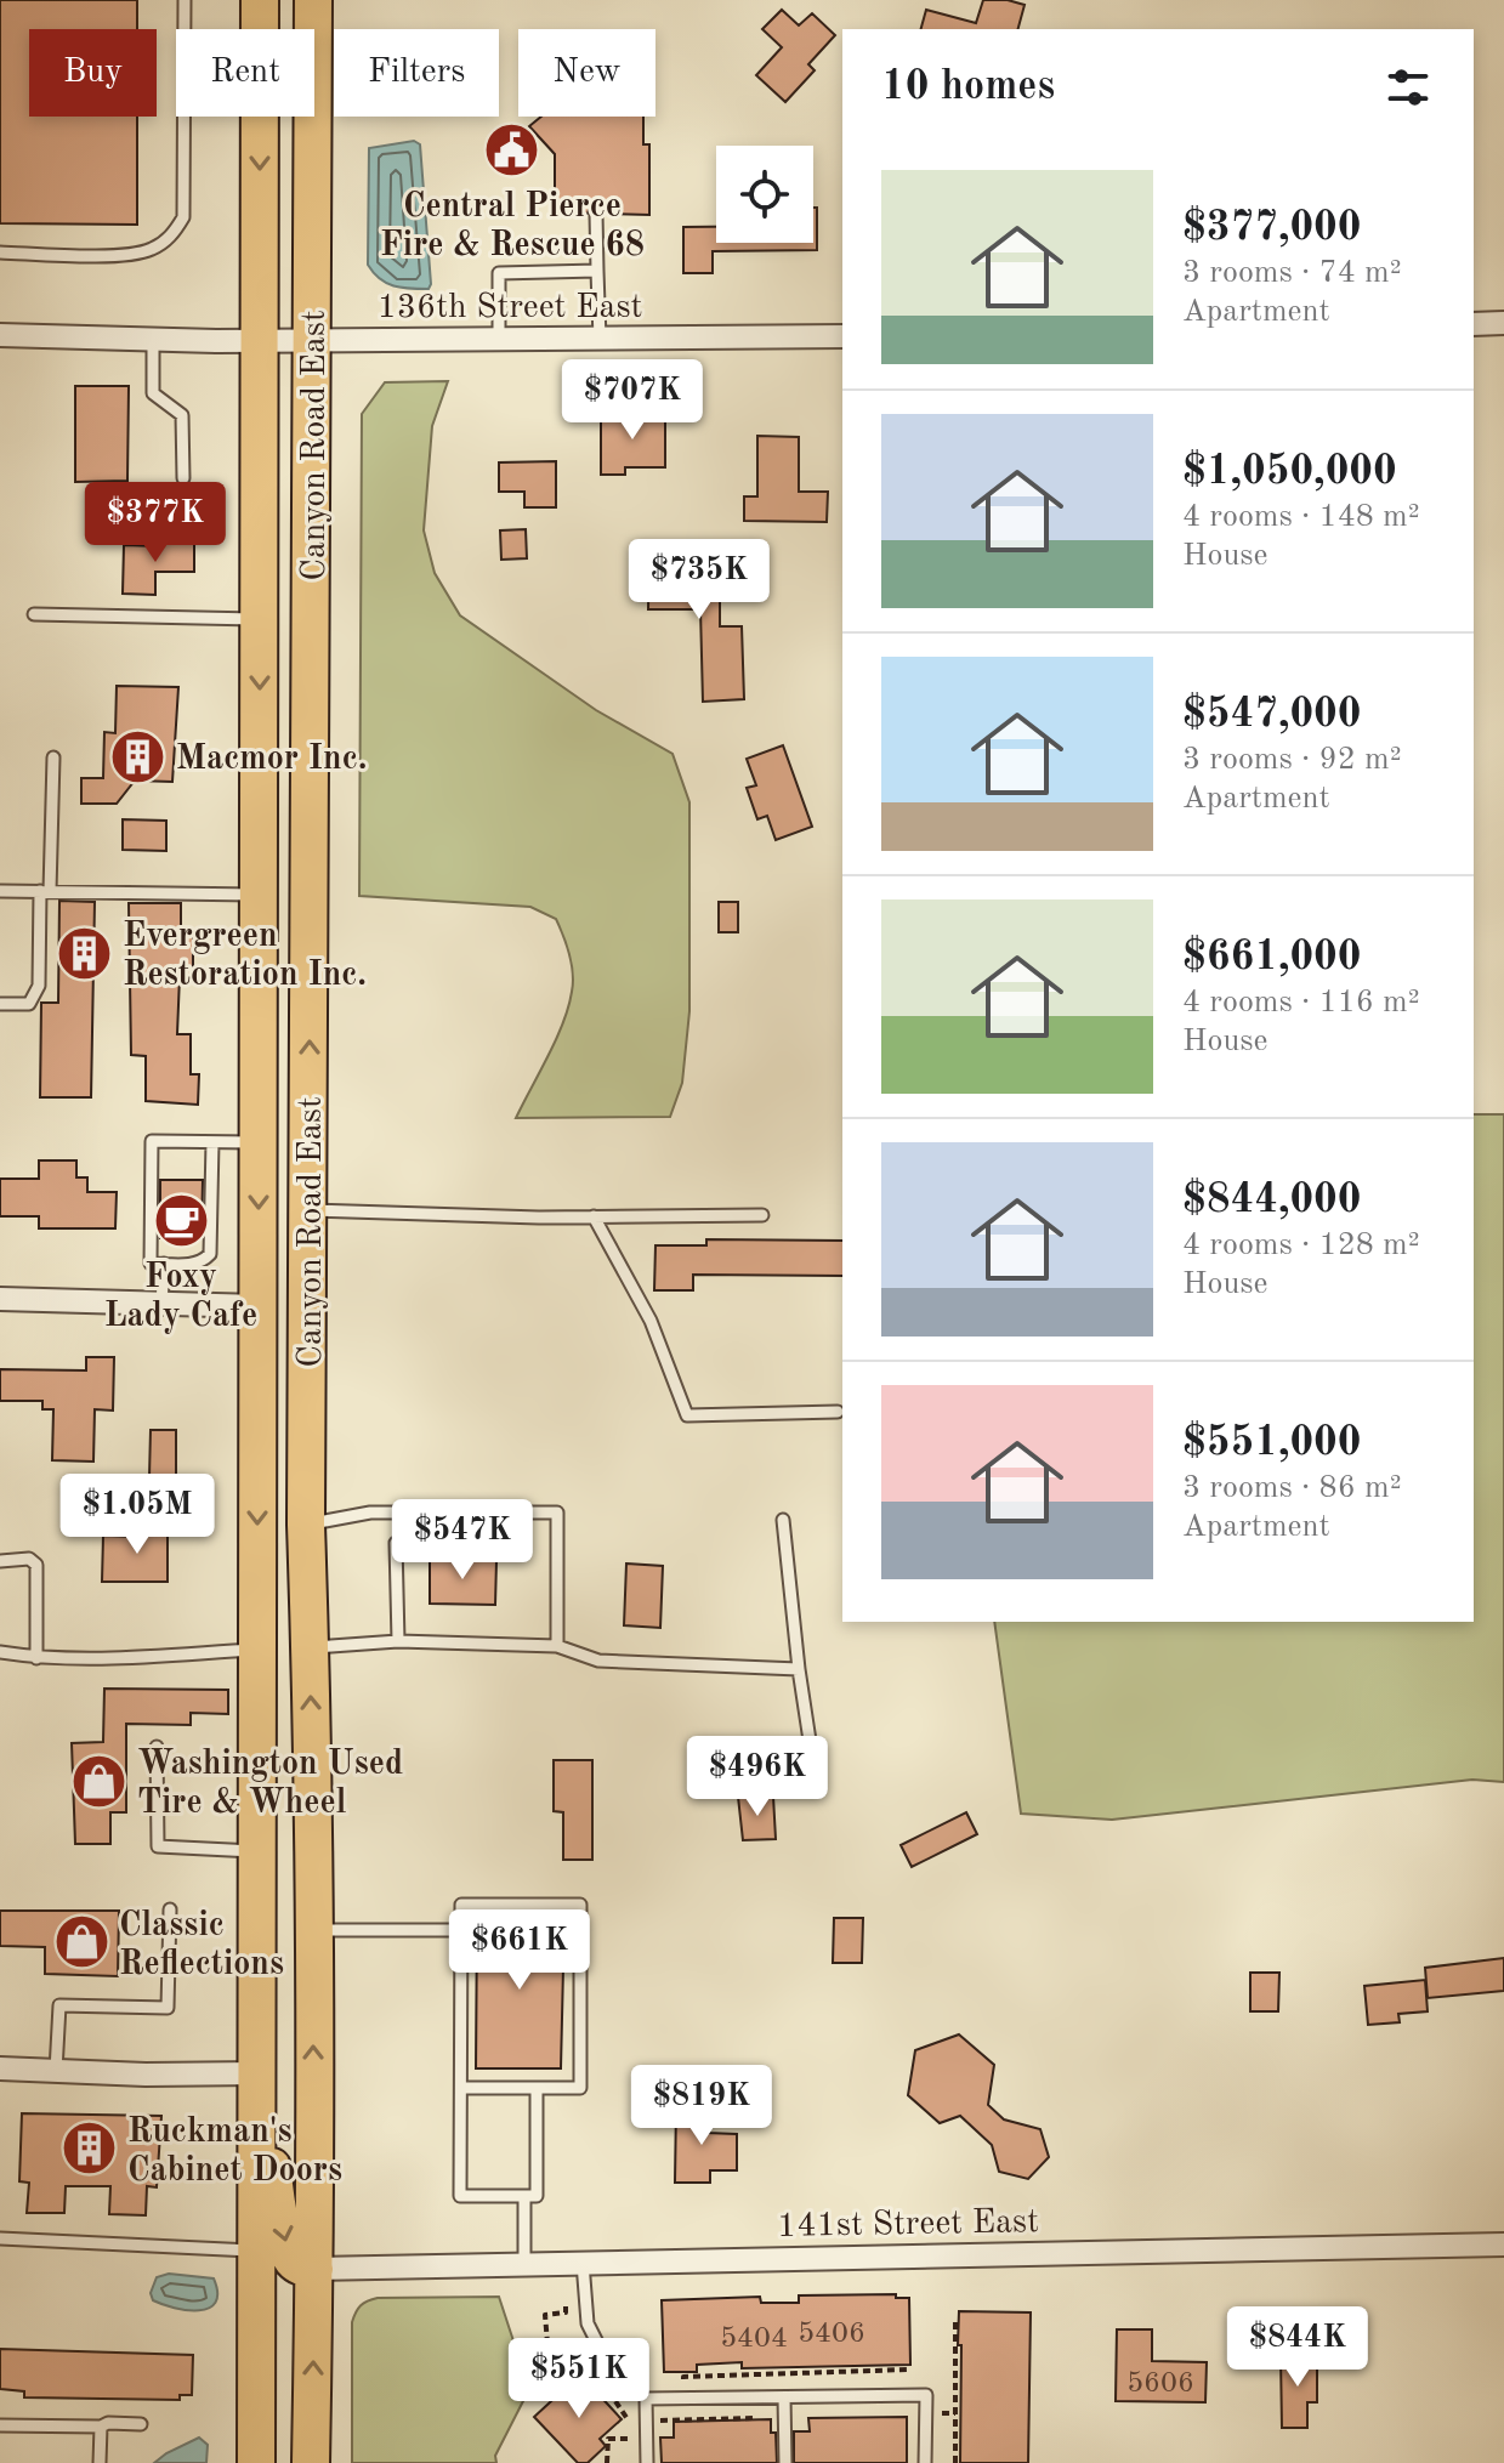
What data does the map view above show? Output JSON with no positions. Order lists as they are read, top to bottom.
{
  "streets": {
    "main road": ["Canyon Road East"],
    "street": ["136th Street East", "141st Street East"]
  },
  "crossings": [
    ["136th Street East", "Canyon Road East"],
    ["Canyon Road East", "141st Street East"]
  ],
  "places": {
    "public building": ["Central Pierce Fire & Rescue 68"],
    "building": ["Macmor Inc.", "Evergreen Restoration Inc.", "Ruckman's Cabinet Doors"],
    "cafe": ["Foxy Lady Cafe"],
    "shop": ["Washington Used Tire & Wheel", "Classic Reflections"]
  },
  "house_numbers": ["5406", "5404", "5606"],
  "page": {
    "chip": [
      "Buy",
      "Rent",
      "Filters",
      "New"
    ],
    "heading": "10 homes",
    "list": [
      {
        "name": "$377,000",
        "note": "3 rooms · 74 m² · Apartment"
      },
      {
        "name": "$1,050,000",
        "note": "4 rooms · 148 m² · House"
      },
      {
        "name": "$547,000",
        "note": "3 rooms · 92 m² · Apartment"
      },
      {
        "name": "$661,000",
        "note": "4 rooms · 116 m² · House"
      },
      {
        "name": "$844,000",
        "note": "4 rooms · 128 m² · House"
      },
      {
        "name": "$551,000",
        "note": "3 rooms · 86 m² · Apartment"
      }
    ],
    "price": [
      "$707K",
      "$377K",
      "$735K",
      "$1.05M",
      "$547K",
      "$496K",
      "$661K",
      "$819K",
      "$844K",
      "$551K"
    ]
  }
}
